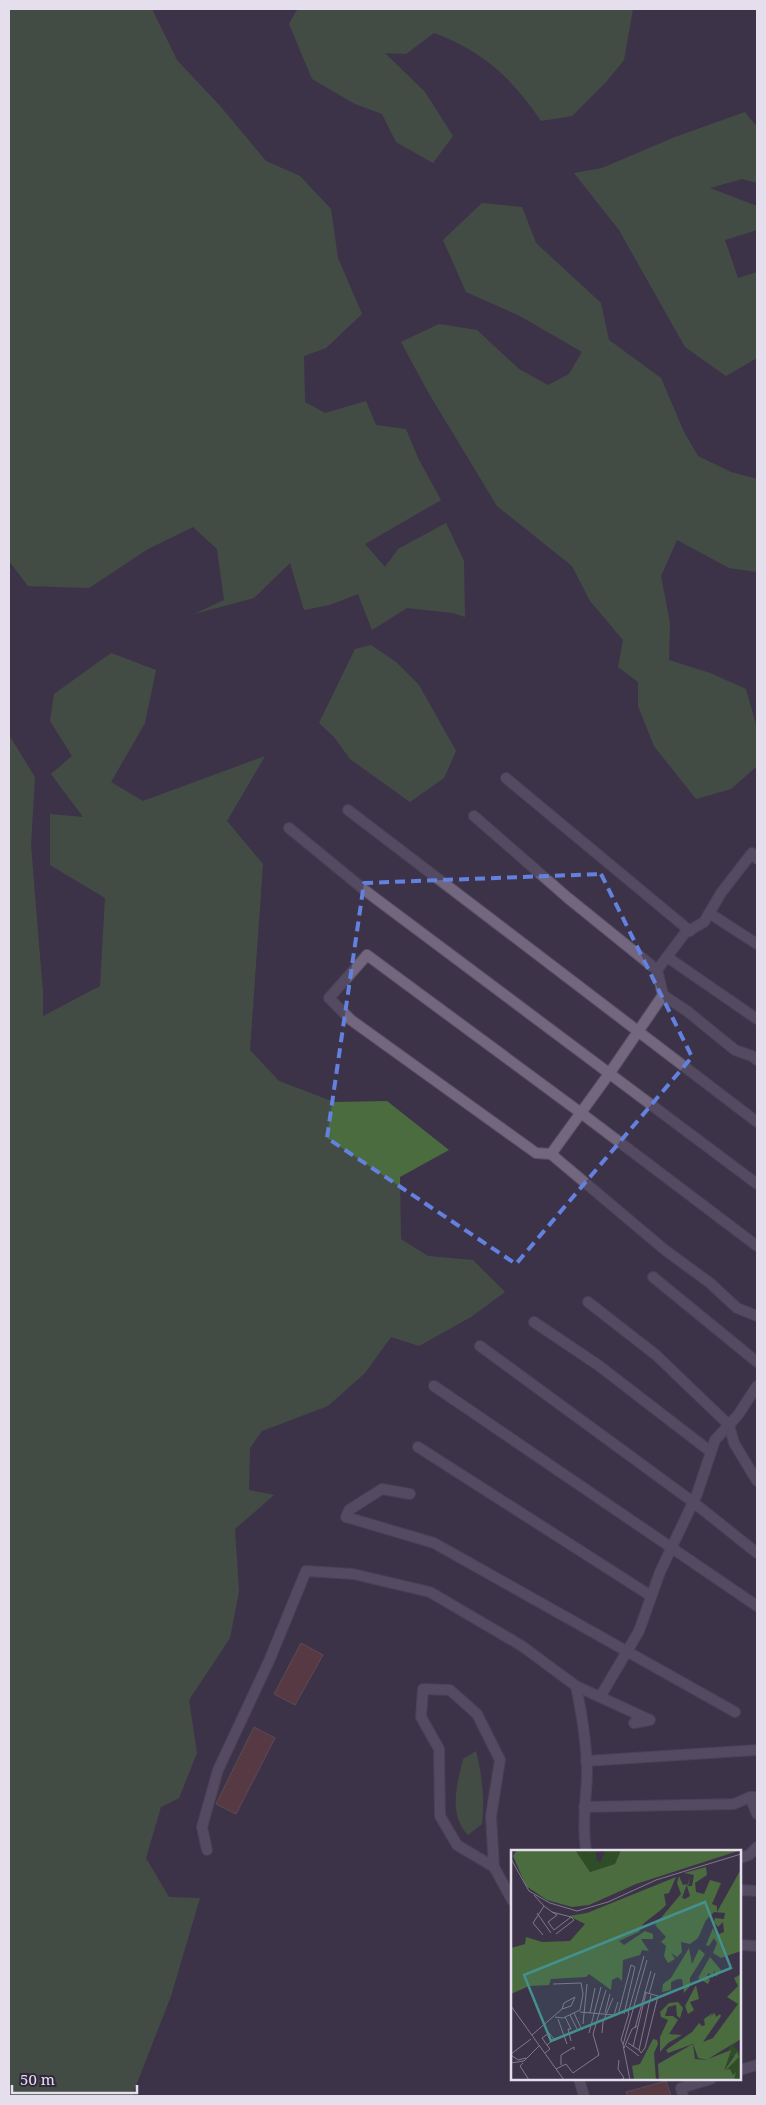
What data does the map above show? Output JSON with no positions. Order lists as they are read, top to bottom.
{
  "scale_bar": "50 m"
}
